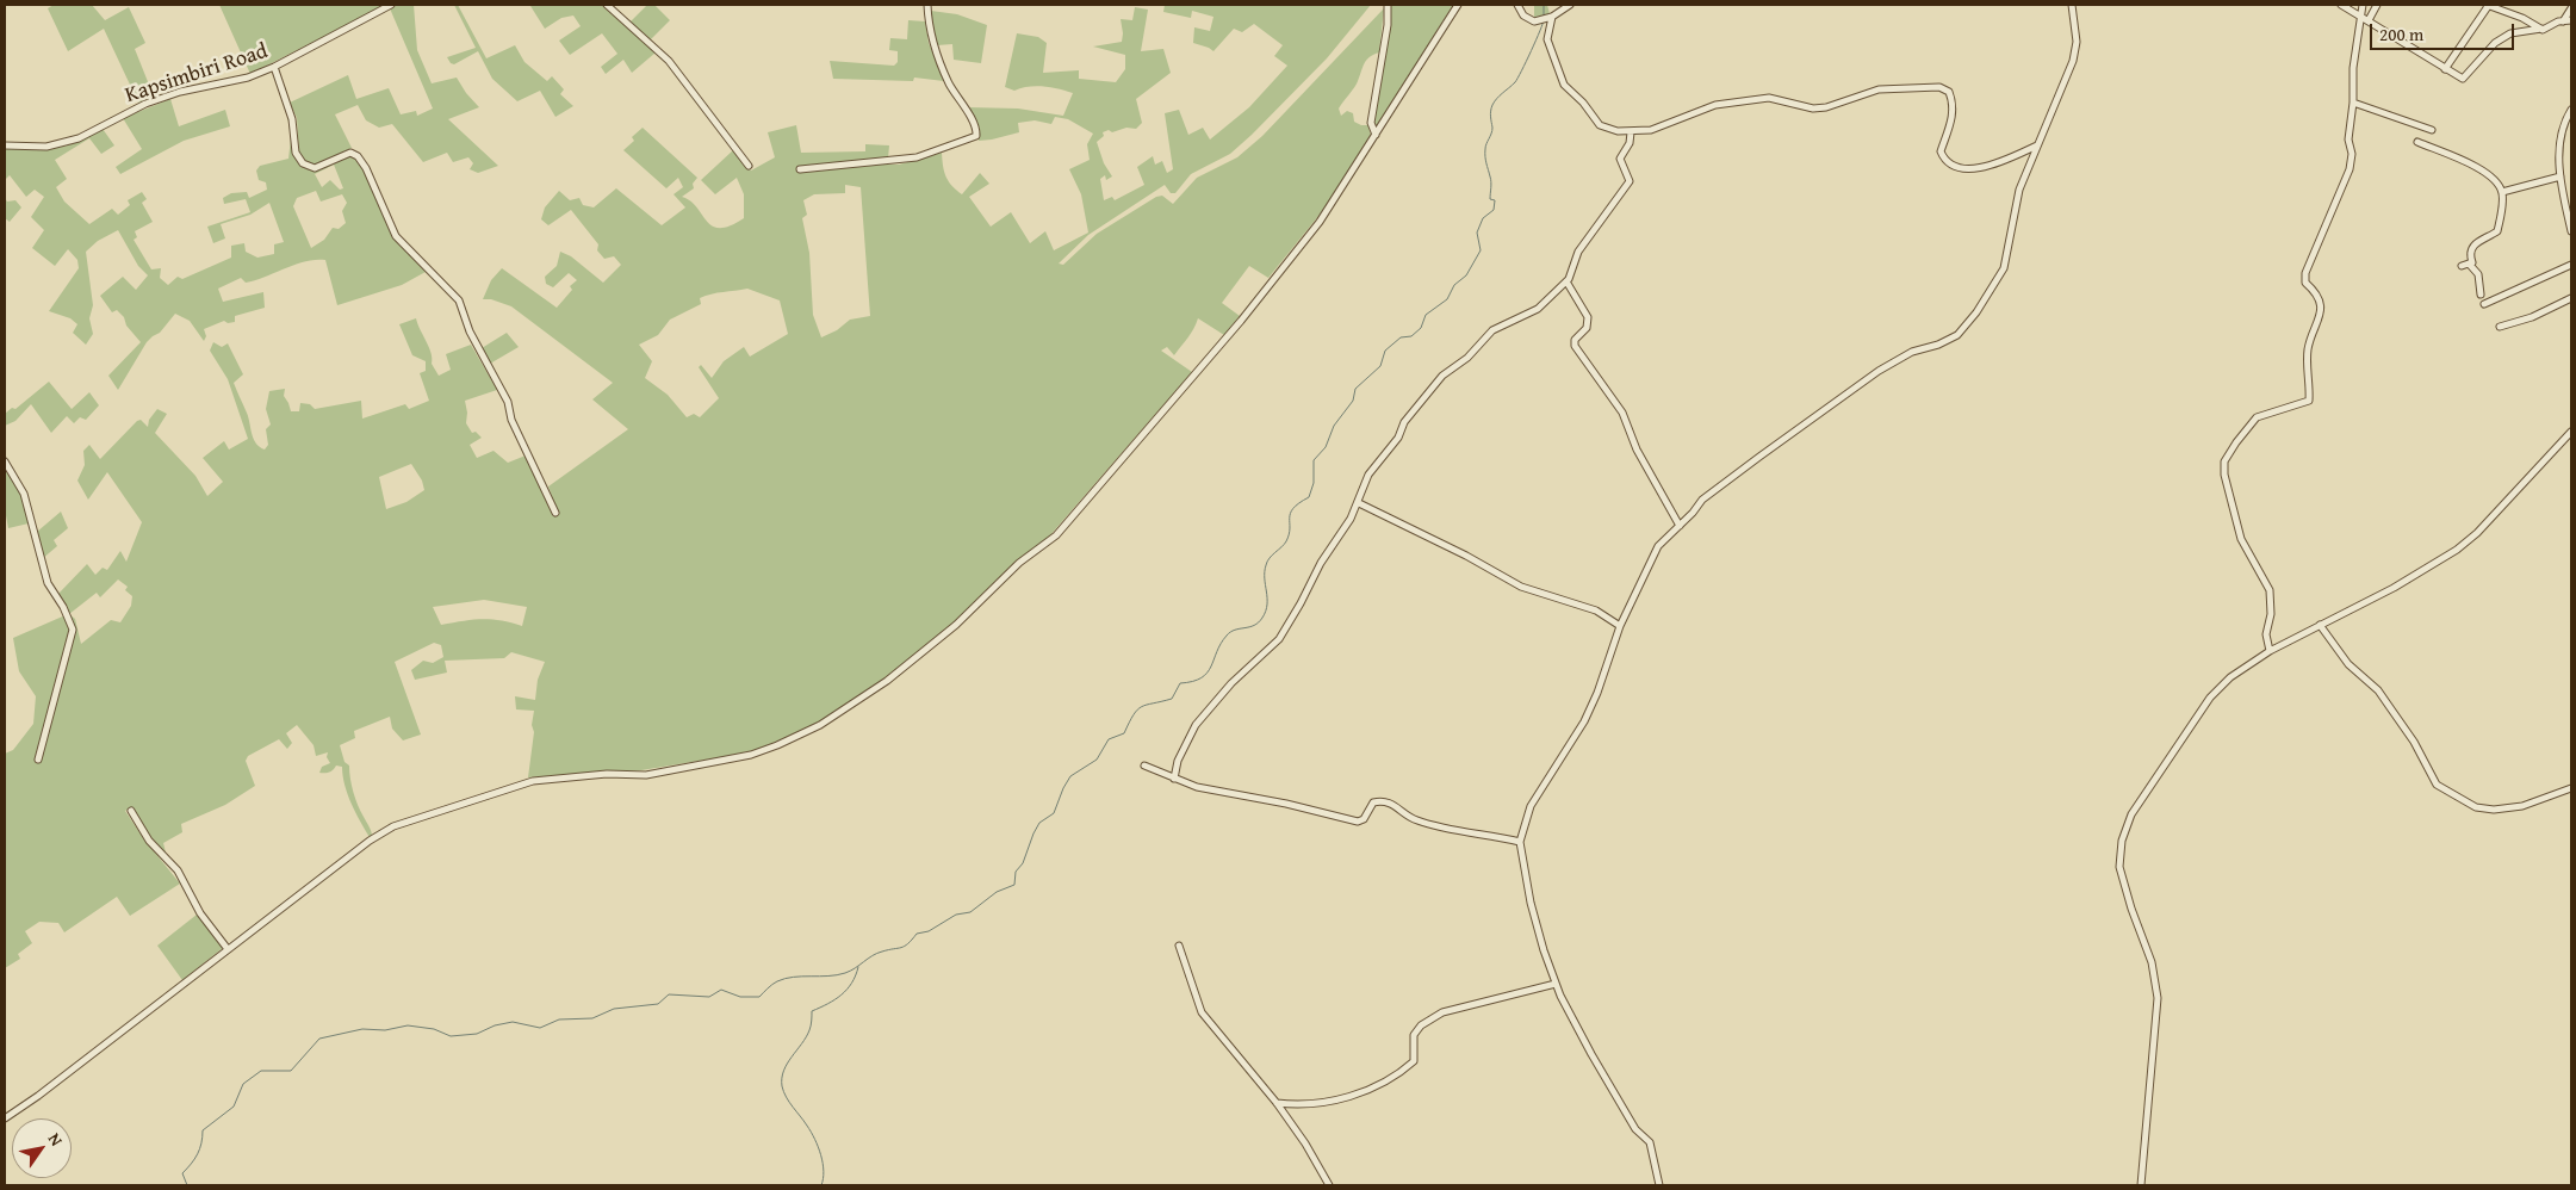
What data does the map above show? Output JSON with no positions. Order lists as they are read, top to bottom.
{
  "streets": {
    "street": ["Kapsimbiri Road"]
  },
  "scale_bar": "200 m",
  "north": "top right"
}
